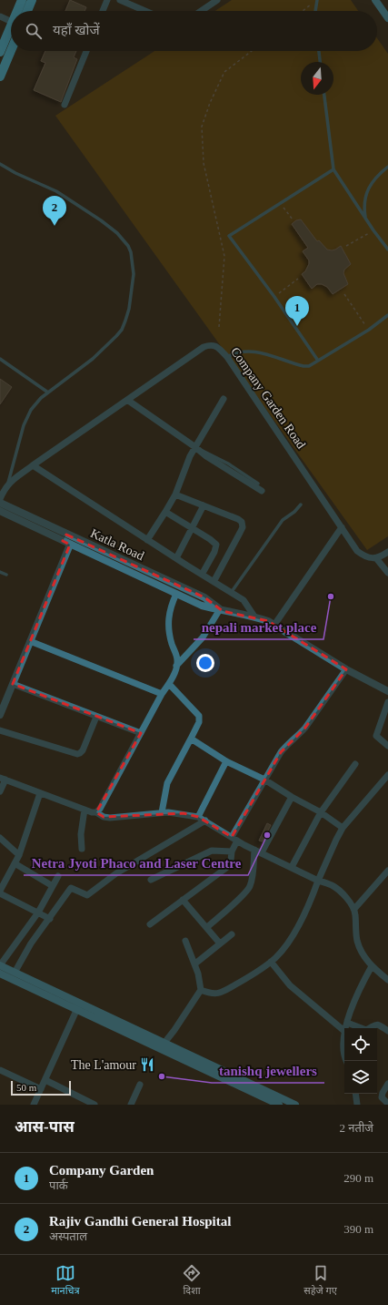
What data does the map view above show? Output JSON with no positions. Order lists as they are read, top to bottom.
{
  "streets": {
    "street": ["Company Garden Road", "Katla Road"]
  },
  "places": {
    "other": ["nepali market place", "Netra Jyoti Phaco and Laser Centre", "tanishq jewellers"],
    "restaurant": ["The L'amour"]
  },
  "scale_bar": "50 m",
  "north": "bottom",
  "page": {
    "search": "यहाँ खोजें",
    "pins": ["2", "1"],
    "scale": "50 m",
    "heading": ["आस-पास", "2 नतीजे"],
    "list": [
      {
        "mark": "1",
        "name": "Company Garden",
        "note": "पार्क",
        "value": "290 m"
      },
      {
        "mark": "2",
        "name": "Rajiv Gandhi General Hospital",
        "note": "अस्पताल",
        "value": "390 m"
      }
    ],
    "nav": ["मानचित्र", "दिशा", "सहेजे गए"]
  }
}
